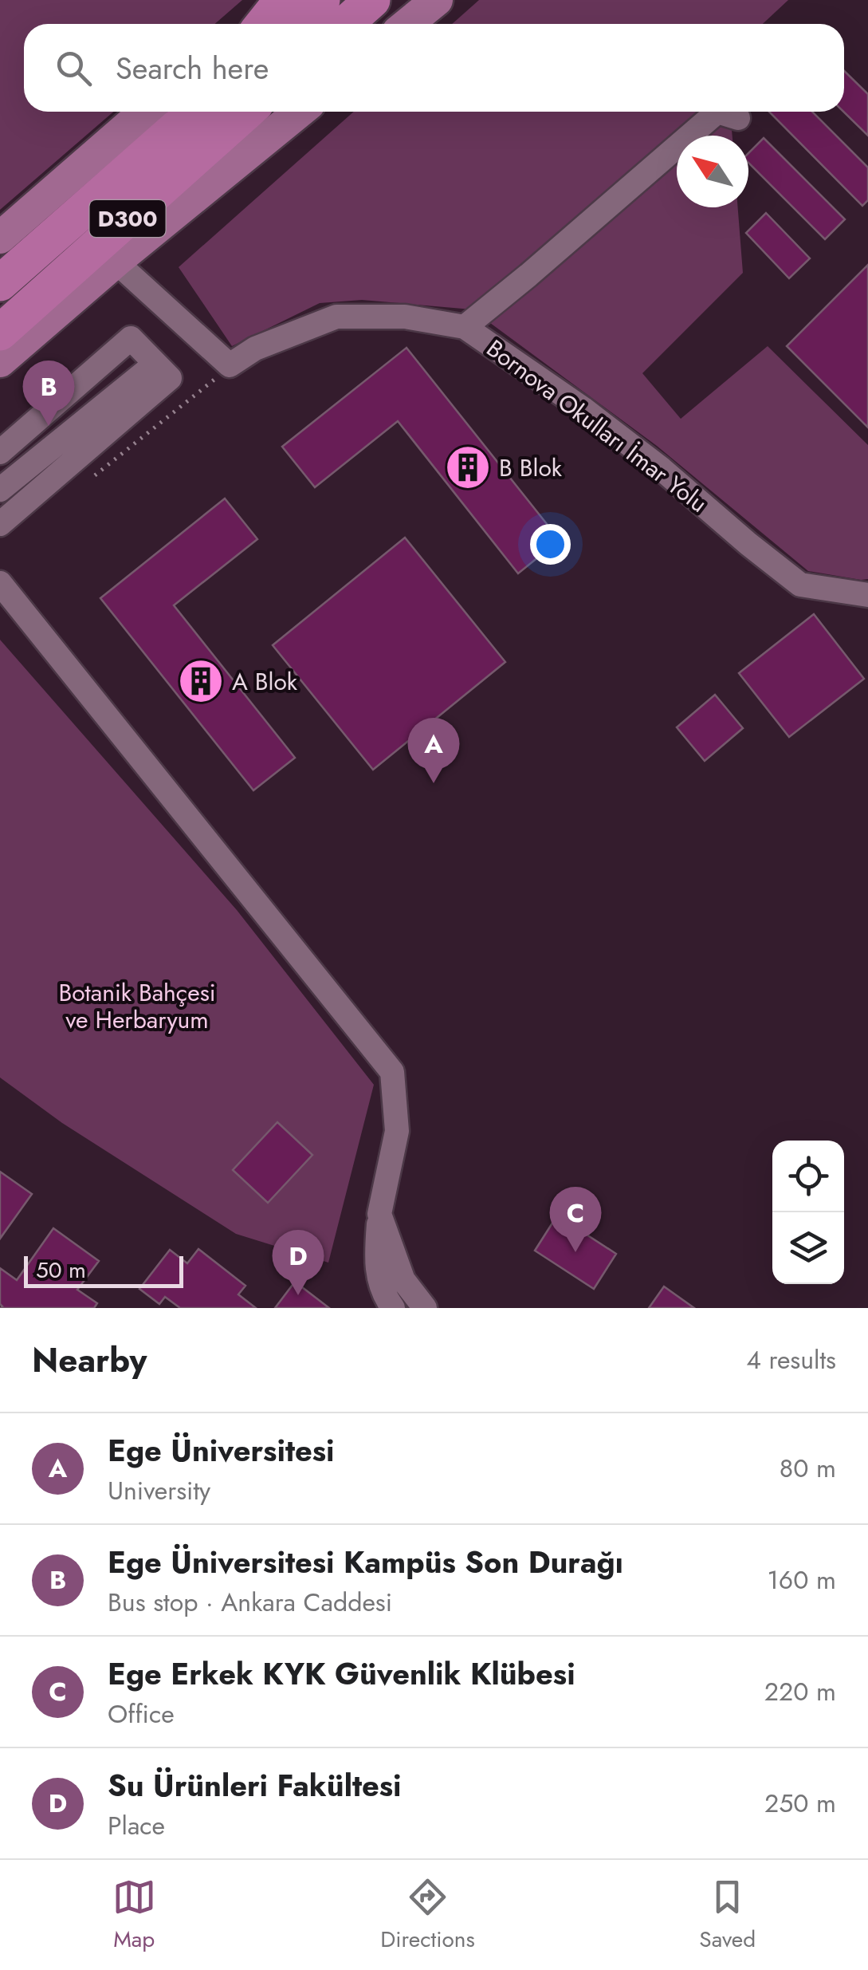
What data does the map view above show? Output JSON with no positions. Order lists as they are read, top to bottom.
{
  "streets": {
    "highway": ["D300"],
    "street": ["Bornova Okulları İmar Yolu"]
  },
  "parks": ["Botanik Bahçesi ve Herbaryum"],
  "places": {
    "building": ["B Blok", "A Blok"]
  },
  "scale_bar": "50 m",
  "north": "top left",
  "page": {
    "search": "Search here",
    "pins": [
      "B",
      "A",
      "C",
      "D"
    ],
    "scale": "50 m",
    "heading": ["Nearby", "4 results"],
    "list": [
      {
        "mark": "A",
        "name": "Ege Üniversitesi",
        "note": "University",
        "value": "80 m"
      },
      {
        "mark": "B",
        "name": "Ege Üniversitesi Kampüs Son Durağı",
        "note": "Bus stop · Ankara Caddesi",
        "value": "160 m"
      },
      {
        "mark": "C",
        "name": "Ege Erkek KYK Güvenlik Klübesi",
        "note": "Office",
        "value": "220 m"
      },
      {
        "mark": "D",
        "name": "Su Ürünleri Fakültesi",
        "note": "Place",
        "value": "250 m"
      }
    ],
    "nav": ["Map", "Directions", "Saved"]
  }
}
